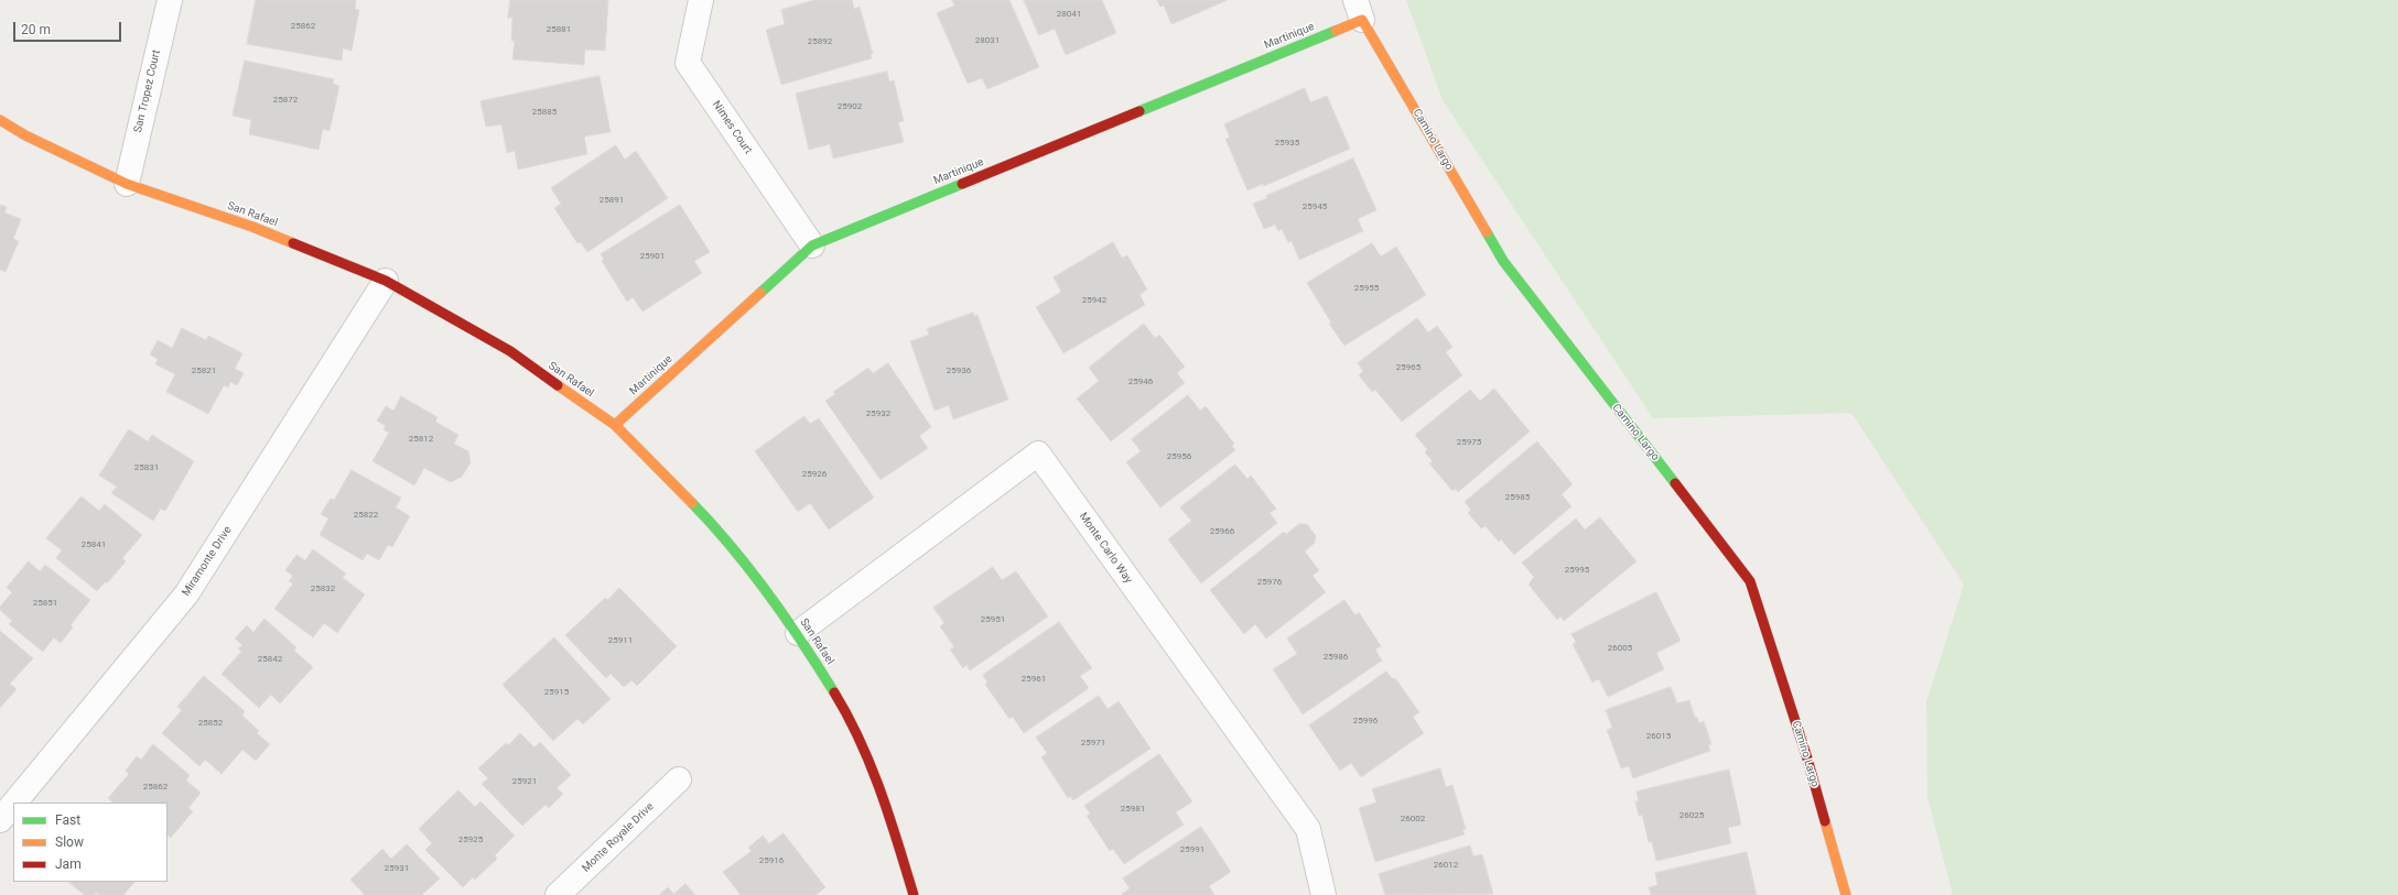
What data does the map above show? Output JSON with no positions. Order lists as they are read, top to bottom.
{
  "streets": {
    "street": [
      "Martinique",
      "San Tropez Court",
      "Nimes Court",
      "Camino Largo",
      "San Rafael",
      "Monte Carlo Way",
      "Miramonte Drive",
      "Monte Royale Drive"
    ]
  },
  "crossings": [
    ["Martinique", "Nimes Court"],
    ["Martinique", "Camino Largo"],
    ["Martinique", "San Rafael"],
    ["San Tropez Court", "San Rafael"],
    ["San Rafael", "Monte Carlo Way"],
    ["San Rafael", "Miramonte Drive"]
  ],
  "house_numbers": [
    "28041",
    "25862",
    "25881",
    "28031",
    "25892",
    "25872",
    "25902",
    "25885",
    "25935",
    "25891",
    "25945",
    "25901",
    "25955",
    "25942",
    "25965",
    "25821",
    "25936",
    "25946",
    "25932",
    "25812",
    "25975",
    "25956",
    "25831",
    "25926",
    "25985",
    "25822",
    "25966",
    "25841",
    "25995",
    "25976",
    "25832",
    "25851",
    "25951",
    "25911",
    "26005",
    "25986",
    "25842",
    "25961",
    "25915",
    "25996",
    "25852",
    "26015",
    "25971",
    "25921",
    "25862",
    "25981",
    "26025",
    "26002",
    "25925",
    "25991",
    "25916",
    "26012",
    "25931"
  ],
  "legend": ["Fast", "Slow", "Jam"],
  "scale_bar": "20 m"
}
